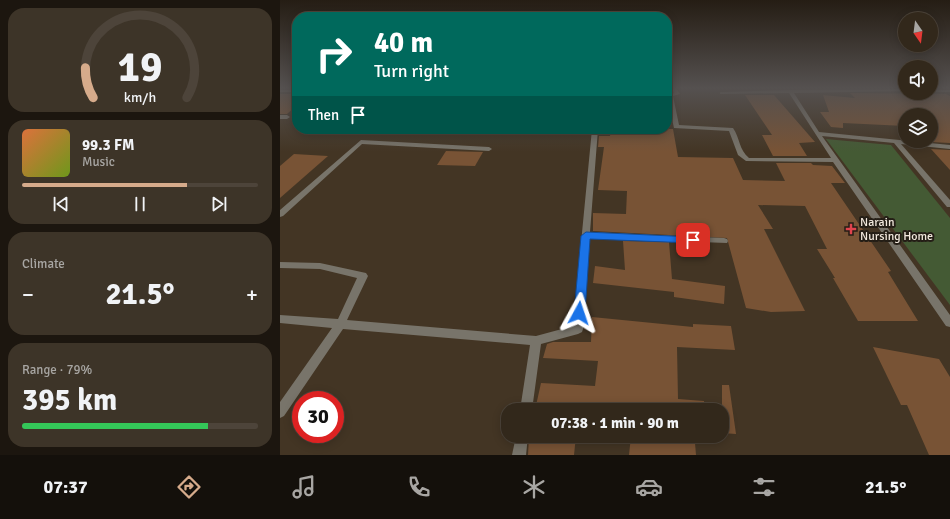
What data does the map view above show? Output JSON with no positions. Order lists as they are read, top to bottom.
{
  "places": {
    "health": ["Narain Nursing Home"]
  },
  "north": "bottom",
  "page": {
    "turn": ["40 m", "Turn right"],
    "then": "Then",
    "song": ["99.3 FM", "Music"],
    "tile": [
      "Climate",
      ["Range · 79%", "395 km"]
    ],
    "heat": ["−", "21.5°", "+"],
    "limit": "30",
    "trip": "07:38 · 1 min · 90 m",
    "tabs": ["07:37", "21.5°"],
    "gauge": ["19", "km/h"]
  }
}
